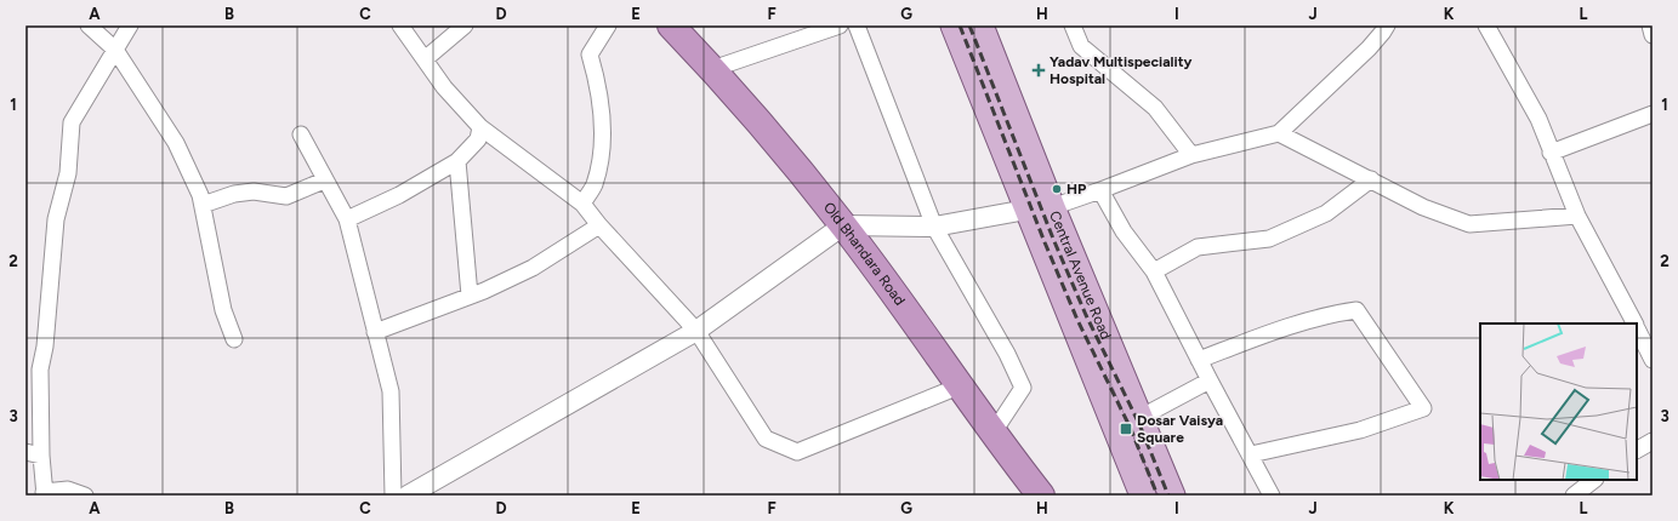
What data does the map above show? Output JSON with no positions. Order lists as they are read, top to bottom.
{
  "streets": {
    "highway": ["Old Bhandara Road"],
    "main road": ["Central Avenue Road"]
  },
  "places": {
    "health": ["Yadav Multispeciality Hospital"],
    "other": ["HP"],
    "transit": ["Dosar Vaisya Square"]
  },
  "grid": {
    "columns": [
      "A",
      "B",
      "C",
      "D",
      "E",
      "F",
      "G",
      "H",
      "I",
      "J",
      "K",
      "L"
    ],
    "rows": ["1", "2", "3"]
  }
}
